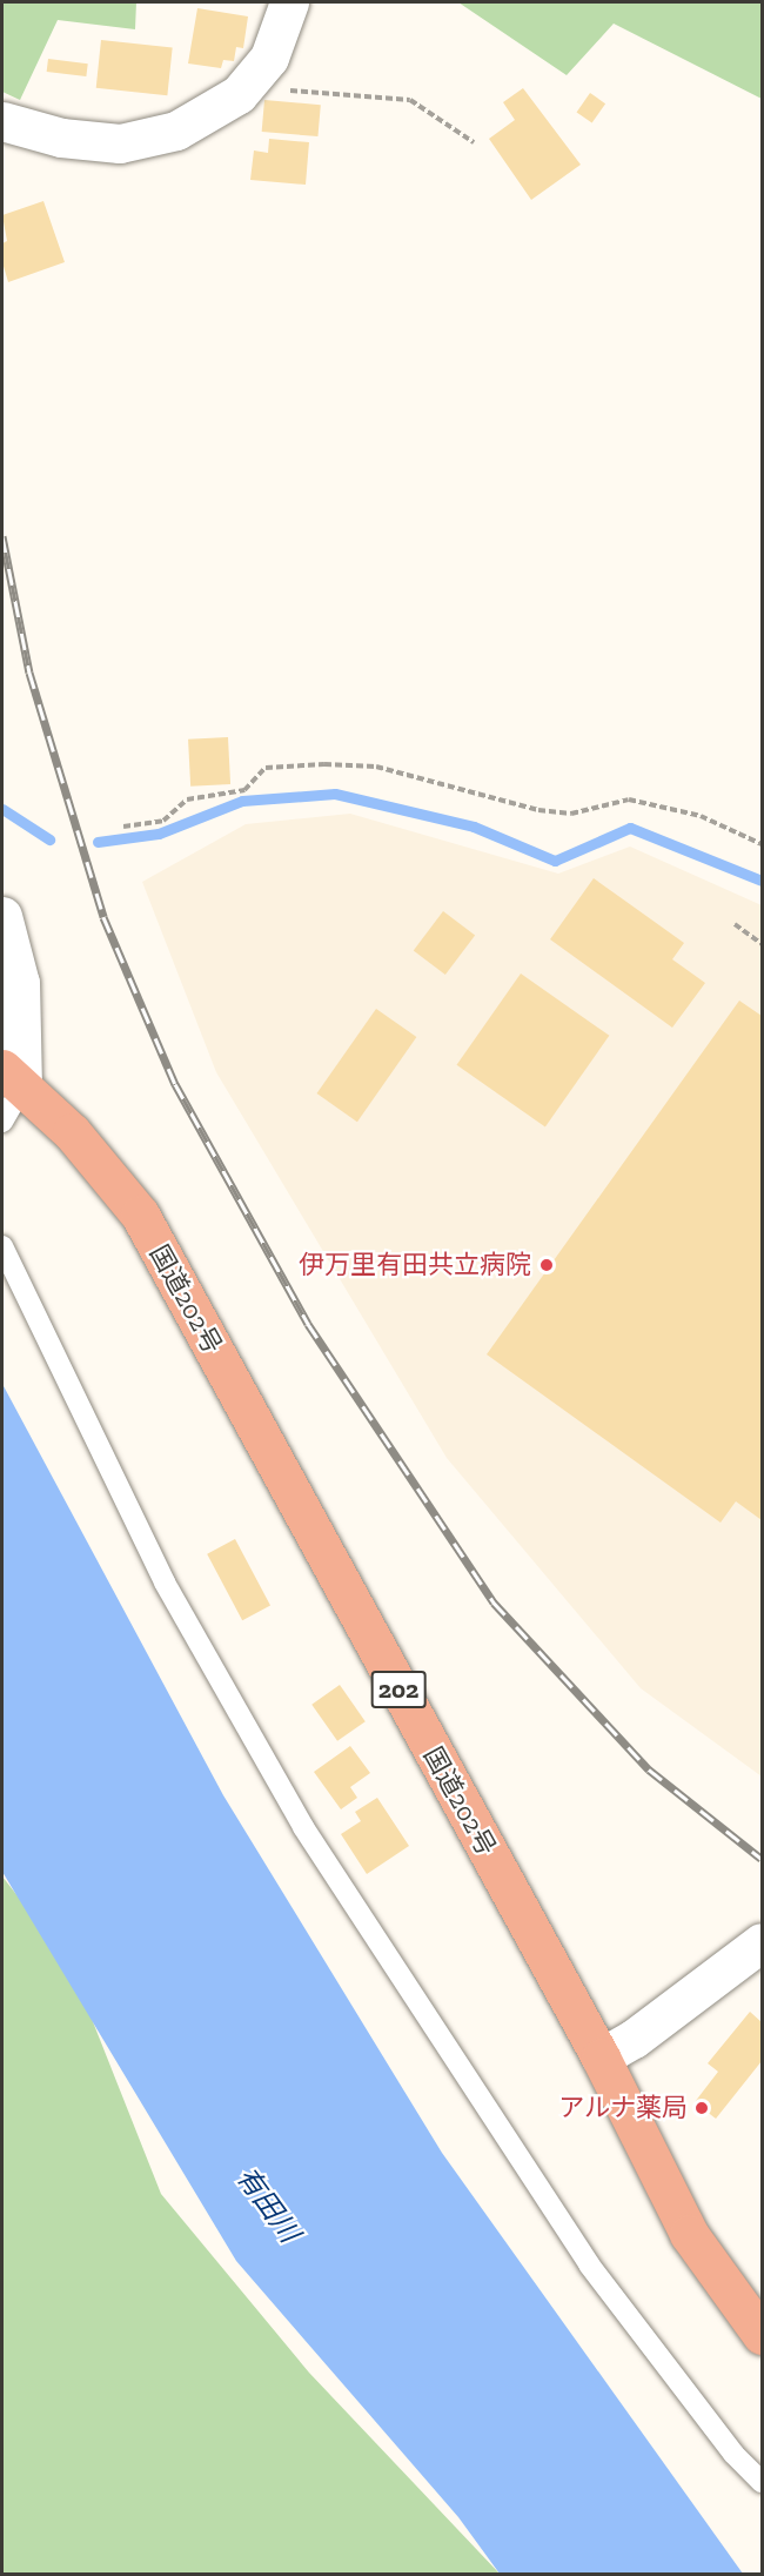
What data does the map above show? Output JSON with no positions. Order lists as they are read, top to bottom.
{
  "streets": {
    "highway": ["国道202号", "202"]
  },
  "water": ["有田川"],
  "places": ["伊万里有田共立病院", "アルナ薬局"]
}
